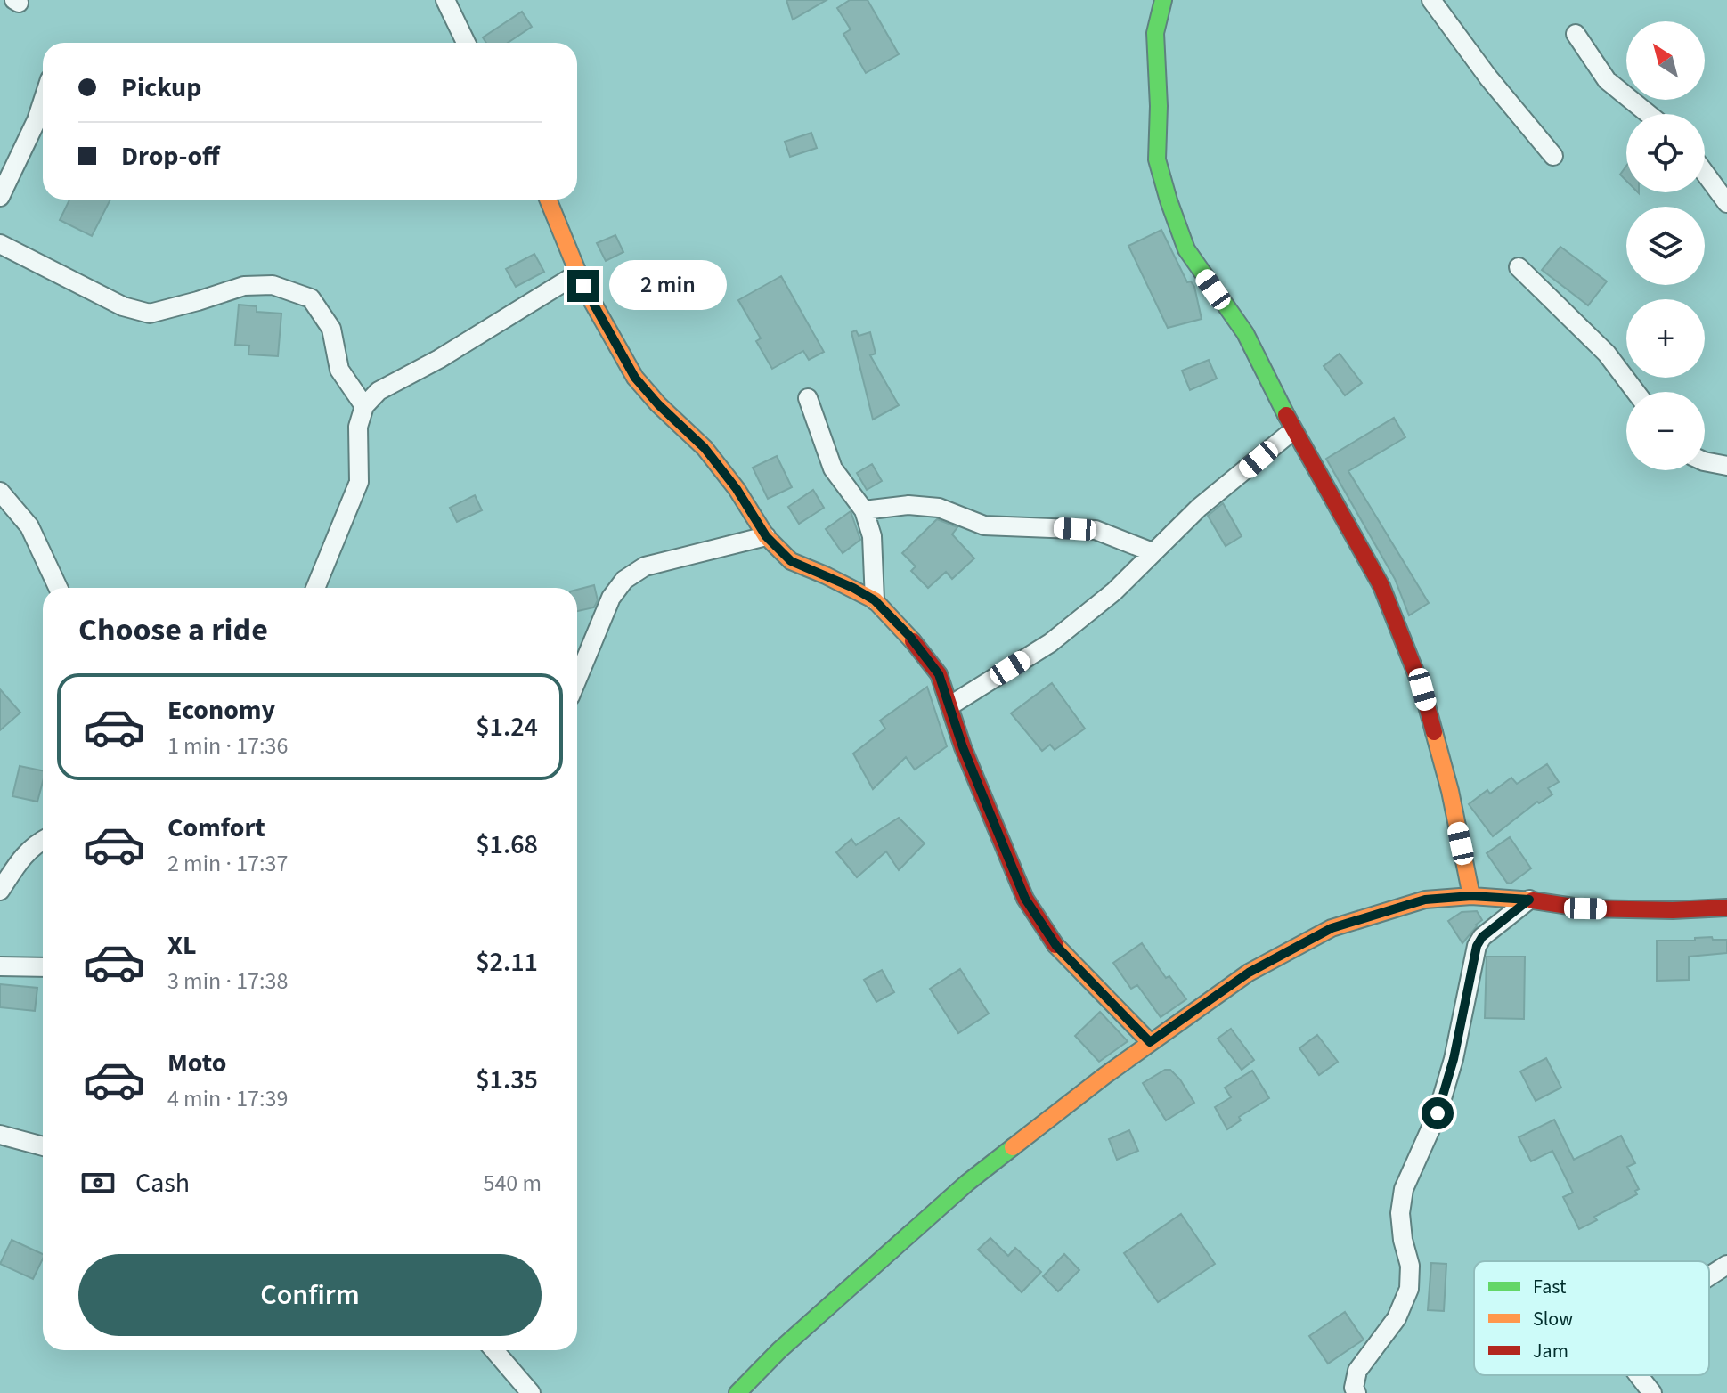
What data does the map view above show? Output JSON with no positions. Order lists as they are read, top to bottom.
{
  "legend": ["Fast", "Slow", "Jam"],
  "north": "top left",
  "page": {
    "map_buttons": ["+", "−"],
    "banner": ["Pickup", "Drop-off"],
    "bubble": "2 min",
    "heading": "Choose a ride",
    "list": [
      {
        "name": "Economy",
        "note": "1 min · 17:36",
        "value": "$1.24"
      },
      {
        "name": "Comfort",
        "note": "2 min · 17:37",
        "value": "$1.68"
      },
      {
        "name": "XL",
        "note": "3 min · 17:38",
        "value": "$2.11"
      },
      {
        "name": "Moto",
        "note": "4 min · 17:39",
        "value": "$1.35"
      }
    ],
    "pay": ["Cash", "540 m"],
    "buttons": "Confirm"
  }
}
